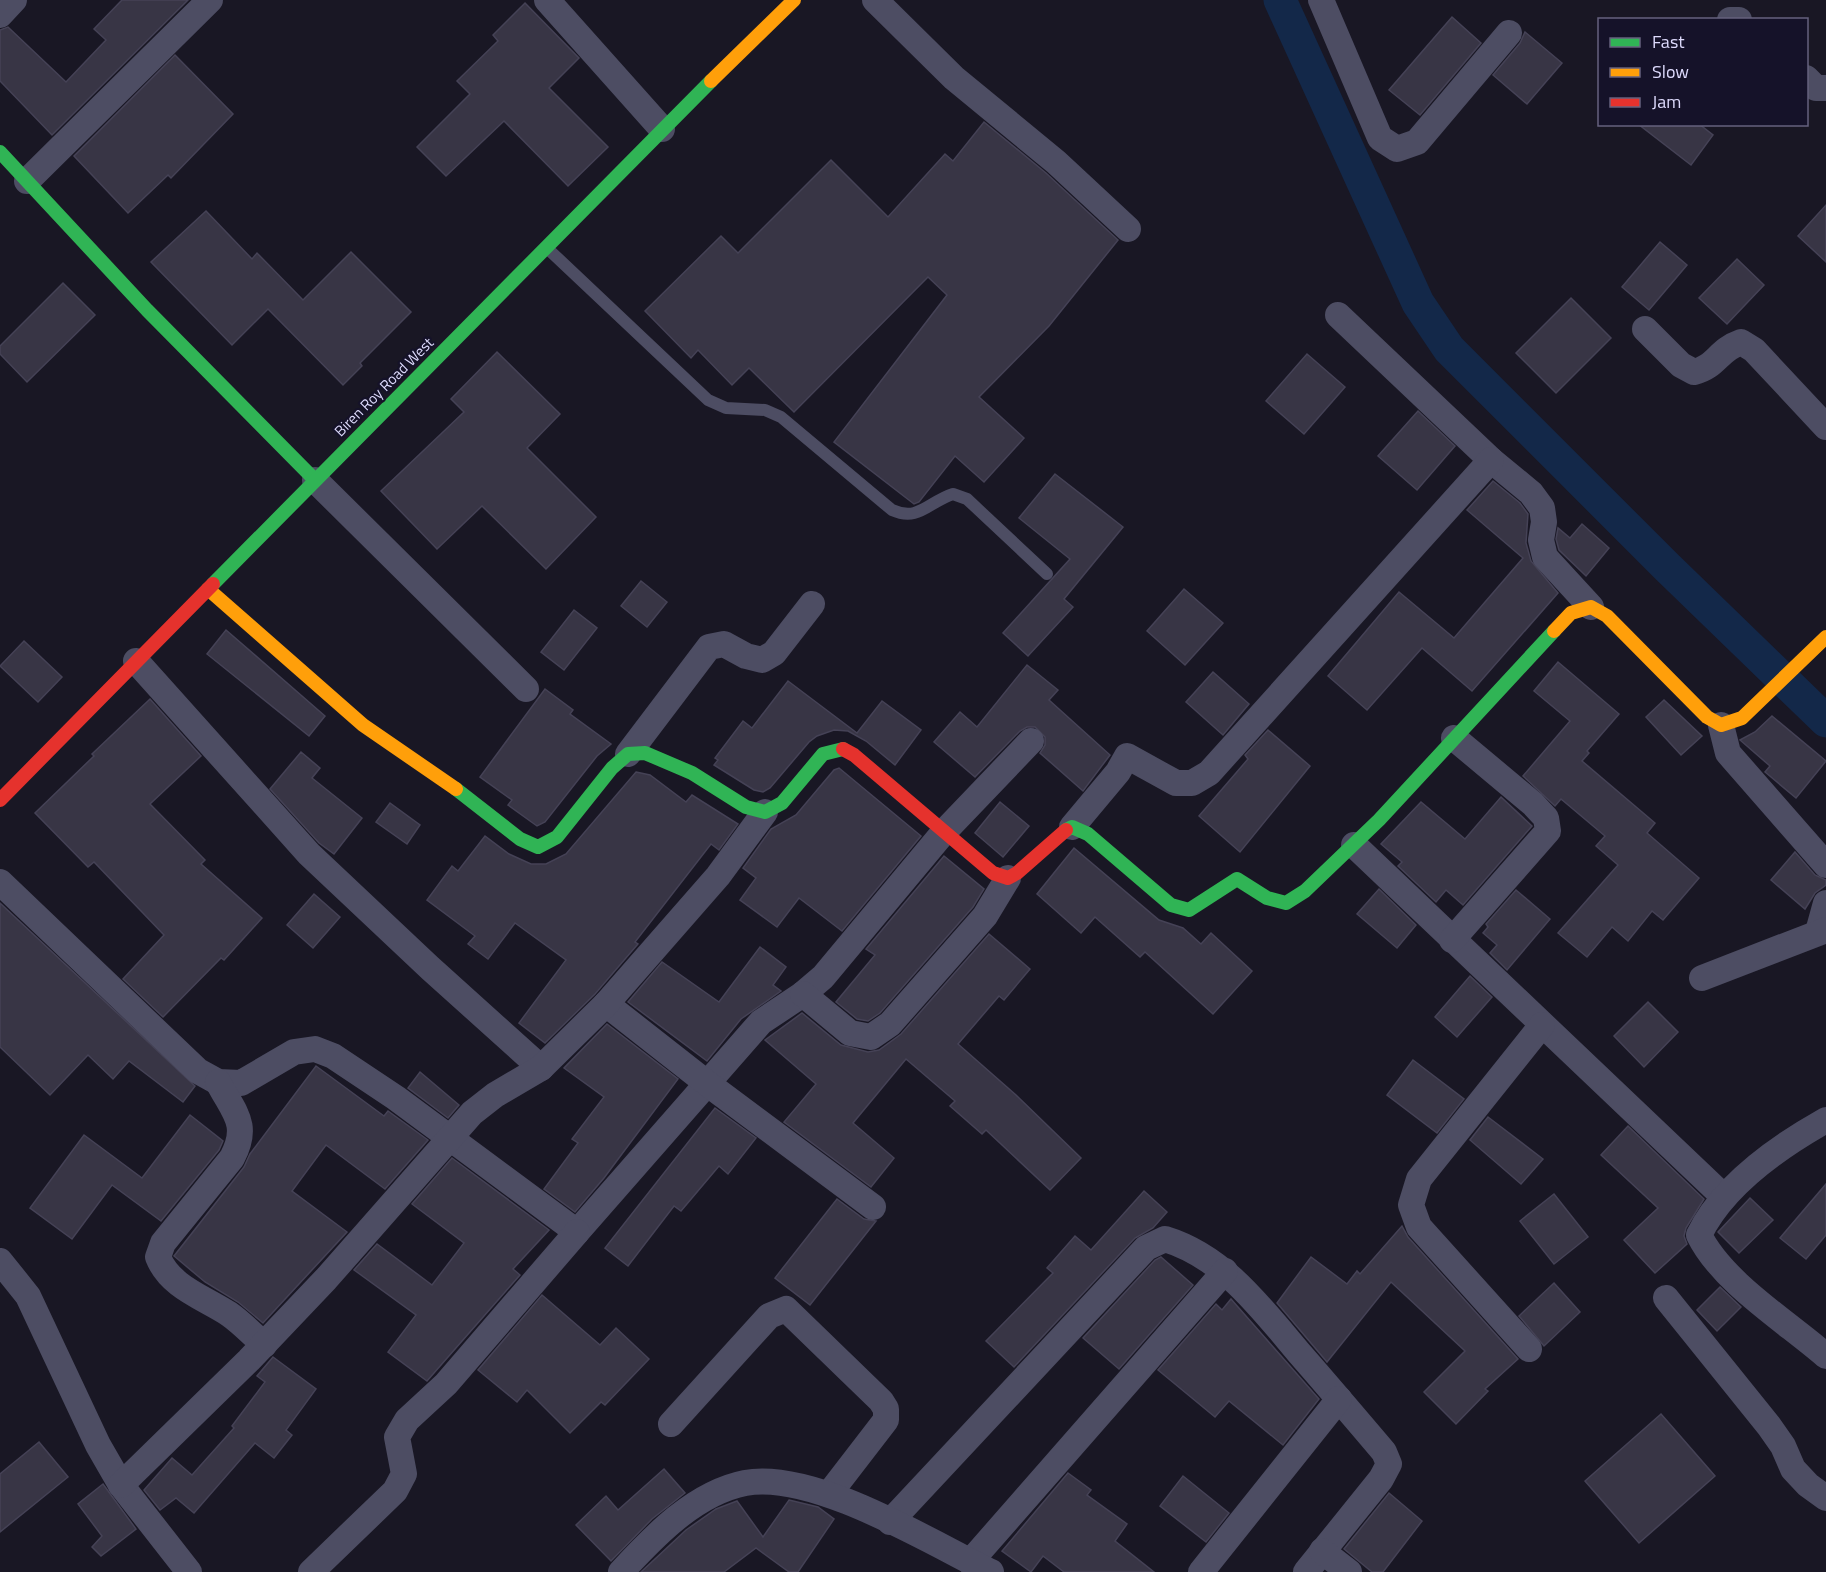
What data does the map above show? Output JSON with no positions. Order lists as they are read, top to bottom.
{
  "streets": {
    "street": ["Biren Roy Road West"]
  },
  "legend": ["Fast", "Slow", "Jam"]
}
